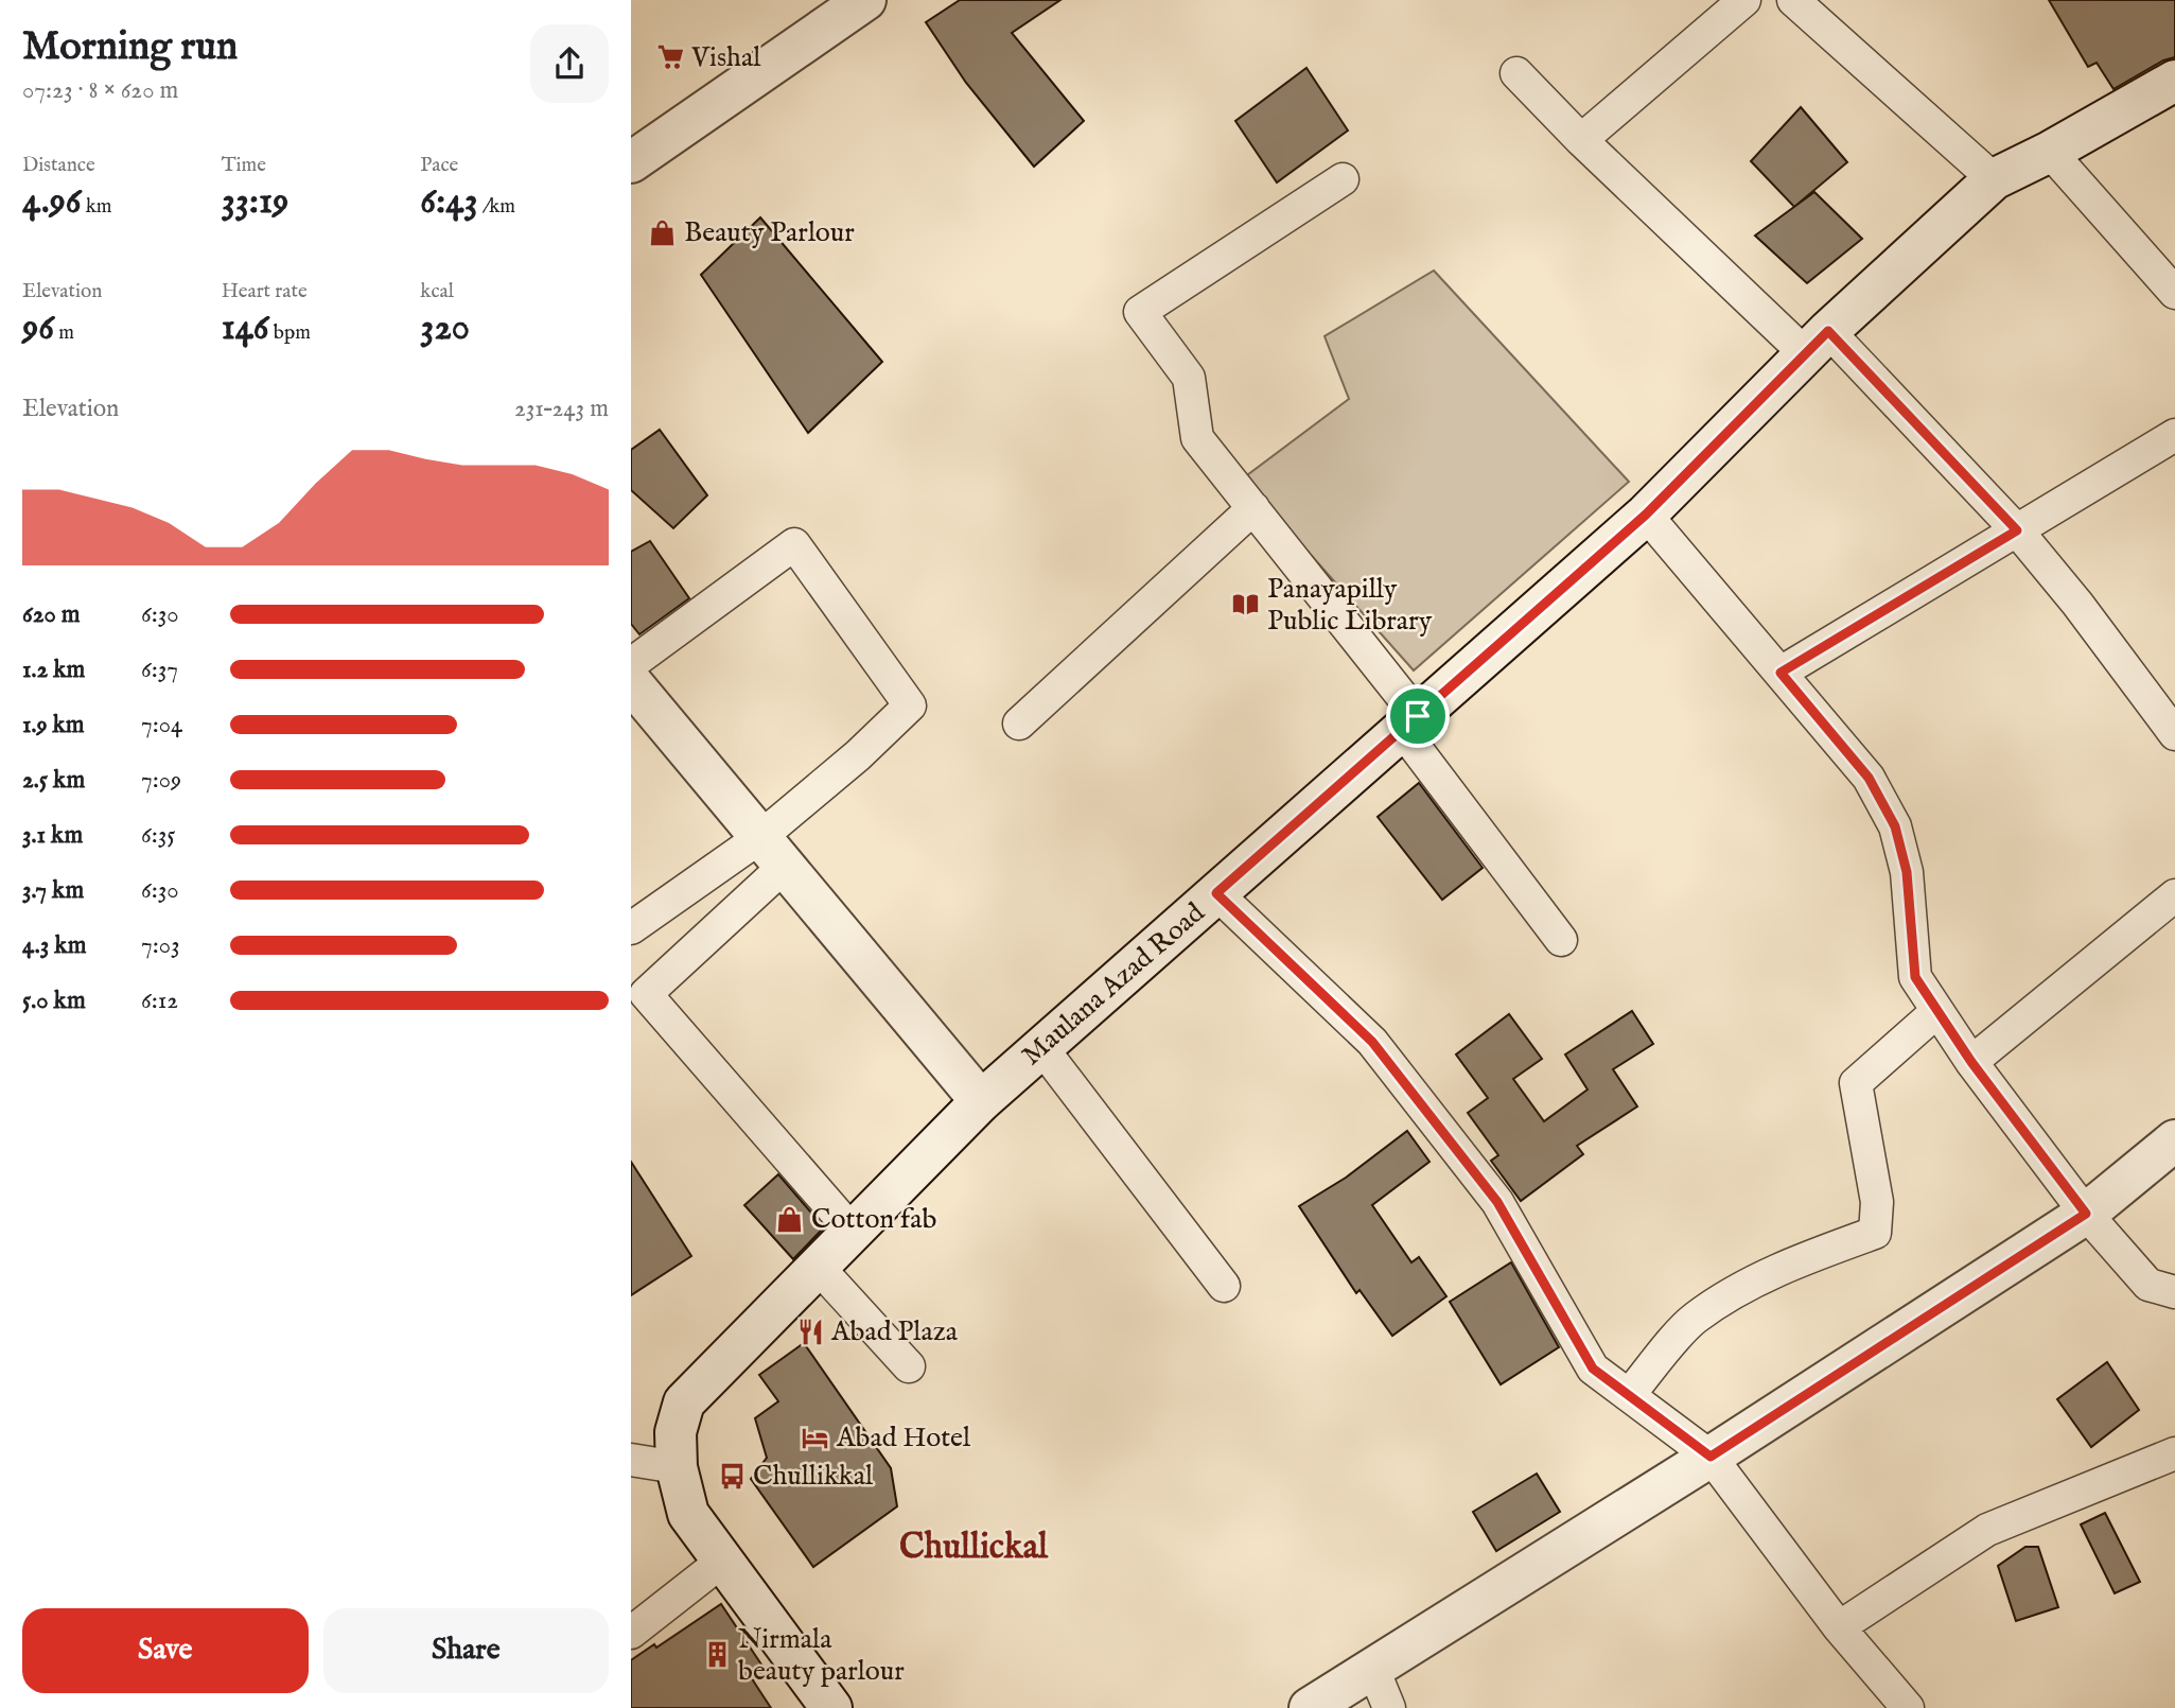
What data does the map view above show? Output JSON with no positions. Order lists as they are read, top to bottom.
{
  "streets": {
    "main road": ["Maulana Azad Road"]
  },
  "districts": ["Chullickal"],
  "places": {
    "supermarket": ["Vishal"],
    "shop": ["Beauty Parlour", "Cotton fab"],
    "library": ["Panayapilly Public Library"],
    "restaurant": ["Abad Plaza"],
    "hotel": ["Abad Hotel"],
    "bus stop": ["Chullikkal"],
    "building": ["Nirmala beauty parlour"]
  },
  "page": {
    "heading": ["Morning run", "07:23 · 8 × 620 m"],
    "stats": [
      ["Distance", "4.96 km"],
      ["Time", "33:19"],
      ["Pace", "6:43 /km"],
      ["Elevation", "96 m"],
      ["Heart rate", "146 bpm"],
      ["kcal", "320"]
    ],
    "chart": ["Elevation", "231–243 m"],
    "list": [
      {
        "name": "620 m",
        "note": "6:30"
      },
      {
        "name": "1.2 km",
        "note": "6:37"
      },
      {
        "name": "1.9 km",
        "note": "7:04"
      },
      {
        "name": "2.5 km",
        "note": "7:09"
      },
      {
        "name": "3.1 km",
        "note": "6:35"
      },
      {
        "name": "3.7 km",
        "note": "6:30"
      },
      {
        "name": "4.3 km",
        "note": "7:03"
      },
      {
        "name": "5.0 km",
        "note": "6:12"
      }
    ],
    "buttons": ["Save", "Share"]
  }
}
